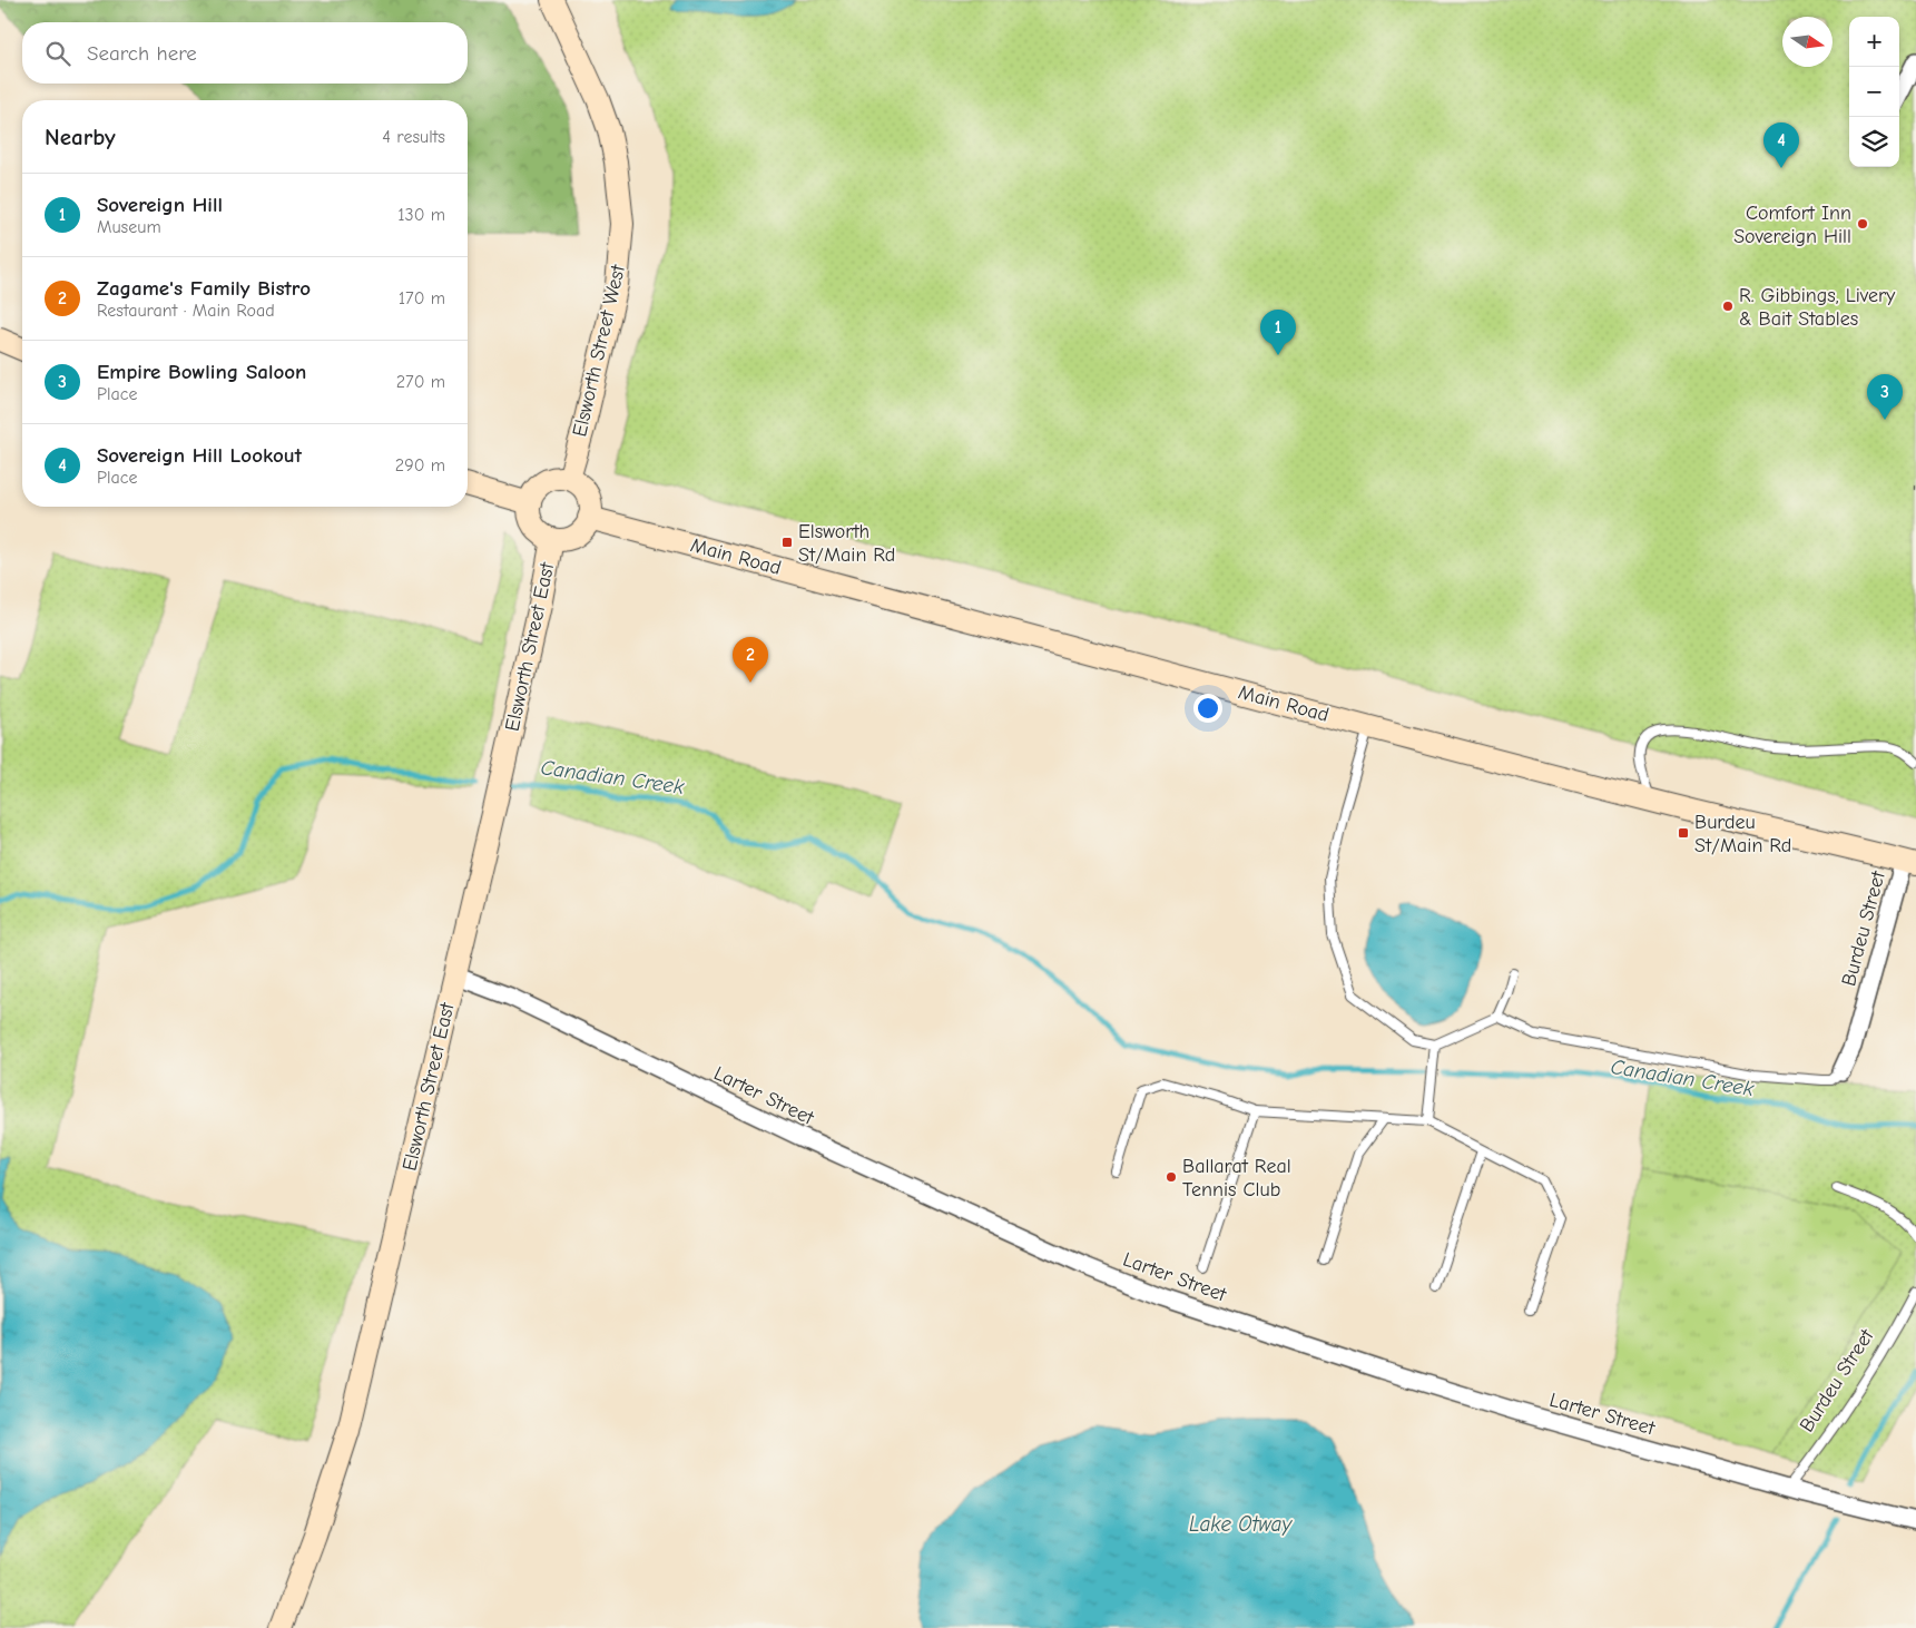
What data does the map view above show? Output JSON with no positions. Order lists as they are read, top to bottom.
{
  "streets": {
    "main road": ["Elsworth Street West", "Main Road", "Elsworth Street East"],
    "street": ["Burdeu Street", "Larter Street"]
  },
  "crossings": [
    ["Elsworth Street West", "Main Road"],
    ["Elsworth Street West", "Elsworth Street East"],
    ["Main Road", "Elsworth Street East"],
    ["Main Road", "Burdeu Street"],
    ["Elsworth Street East", "Larter Street"],
    ["Burdeu Street", "Larter Street"]
  ],
  "water": ["Canadian Creek", "Lake Otway"],
  "places": {
    "other": ["Comfort Inn Sovereign Hill", "R. Gibbings, Livery & Bait Stables", "Ballarat Real Tennis Club"],
    "transit": ["Elsworth St/Main Rd", "Burdeu St/Main Rd"]
  },
  "north": "right",
  "page": {
    "map_buttons": ["+", "−"],
    "search": "Search here",
    "heading": ["Nearby", "4 results"],
    "pins": [
      "4",
      "1",
      "3",
      "2"
    ],
    "list": [
      {
        "mark": "1",
        "name": "Sovereign Hill",
        "note": "Museum",
        "value": "130 m"
      },
      {
        "mark": "2",
        "name": "Zagame's Family Bistro",
        "note": "Restaurant · Main Road",
        "value": "170 m"
      },
      {
        "mark": "3",
        "name": "Empire Bowling Saloon",
        "note": "Place",
        "value": "270 m"
      },
      {
        "mark": "4",
        "name": "Sovereign Hill Lookout",
        "note": "Place",
        "value": "290 m"
      }
    ]
  }
}
